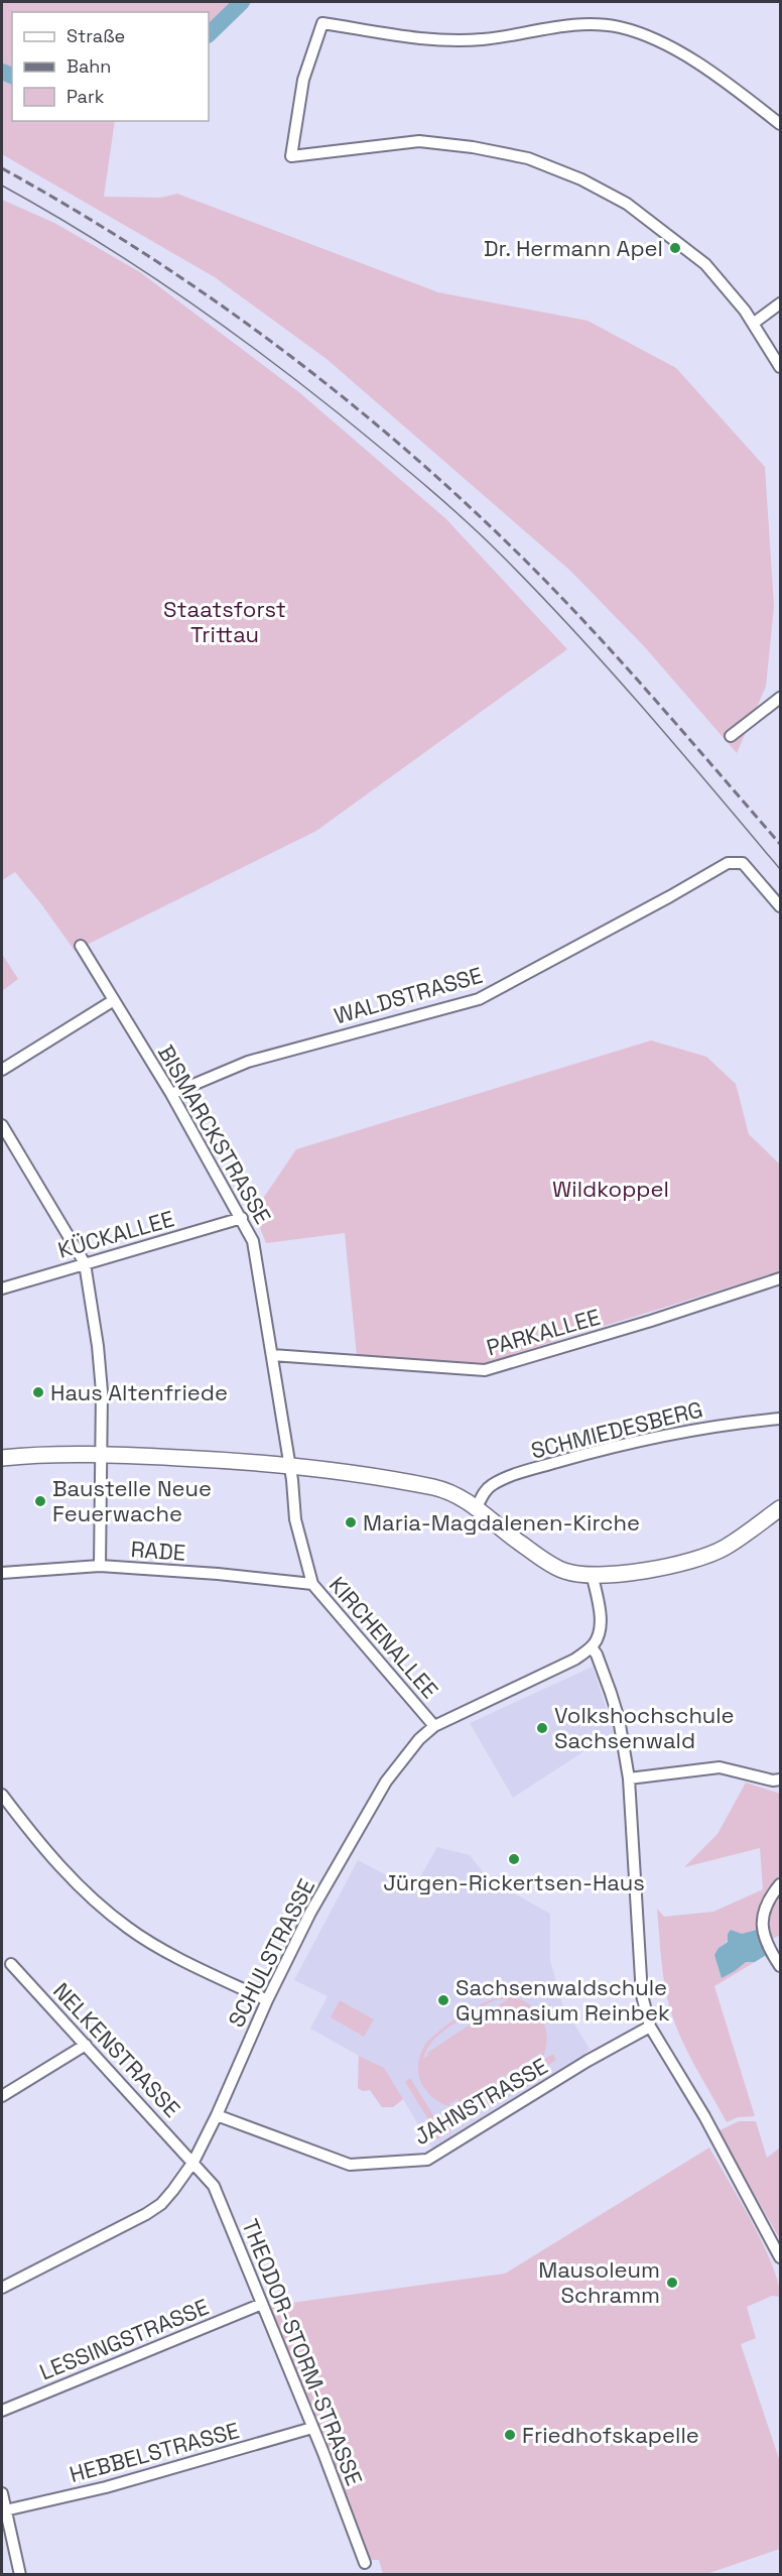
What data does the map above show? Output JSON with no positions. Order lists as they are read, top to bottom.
{
  "streets": {
    "street": [
      "WALDSTRASSE",
      "BISMARCKSTRASSE",
      "KÜCKALLEE",
      "PARKALLEE",
      "SCHMIEDESBERG",
      "RADE",
      "KIRCHENALLEE",
      "SCHULSTRASSE",
      "NELKENSTRASSE",
      "JAHNSTRASSE",
      "LESSINGSTRASSE",
      "THEODOR-STORM-STRASSE",
      "HEBBELSTRASSE"
    ]
  },
  "crossings": [
    ["WALDSTRASSE", "BISMARCKSTRASSE"],
    ["BISMARCKSTRASSE", "KÜCKALLEE"],
    ["BISMARCKSTRASSE", "PARKALLEE"],
    ["BISMARCKSTRASSE", "KIRCHENALLEE"],
    ["RADE", "KIRCHENALLEE"],
    ["KIRCHENALLEE", "SCHULSTRASSE"],
    ["SCHULSTRASSE", "NELKENSTRASSE"],
    ["SCHULSTRASSE", "JAHNSTRASSE"],
    ["SCHULSTRASSE", "THEODOR-STORM-STRASSE"],
    ["NELKENSTRASSE", "THEODOR-STORM-STRASSE"],
    ["LESSINGSTRASSE", "THEODOR-STORM-STRASSE"],
    ["THEODOR-STORM-STRASSE", "HEBBELSTRASSE"]
  ],
  "parks": ["Staatsforst Trittau", "Wildkoppel"],
  "places": [
    "Dr. Hermann Apel",
    "Haus Altenfriede",
    "Baustelle Neue Feuerwache",
    "Maria-Magdalenen-Kirche",
    "Volkshochschule Sachsenwald",
    "Jürgen-Rickertsen-Haus",
    "Sachsenwaldschule Gymnasium Reinbek",
    "Mausoleum Schramm",
    "Friedhofskapelle"
  ],
  "legend": ["Straße", "Bahn", "Park"]
}
